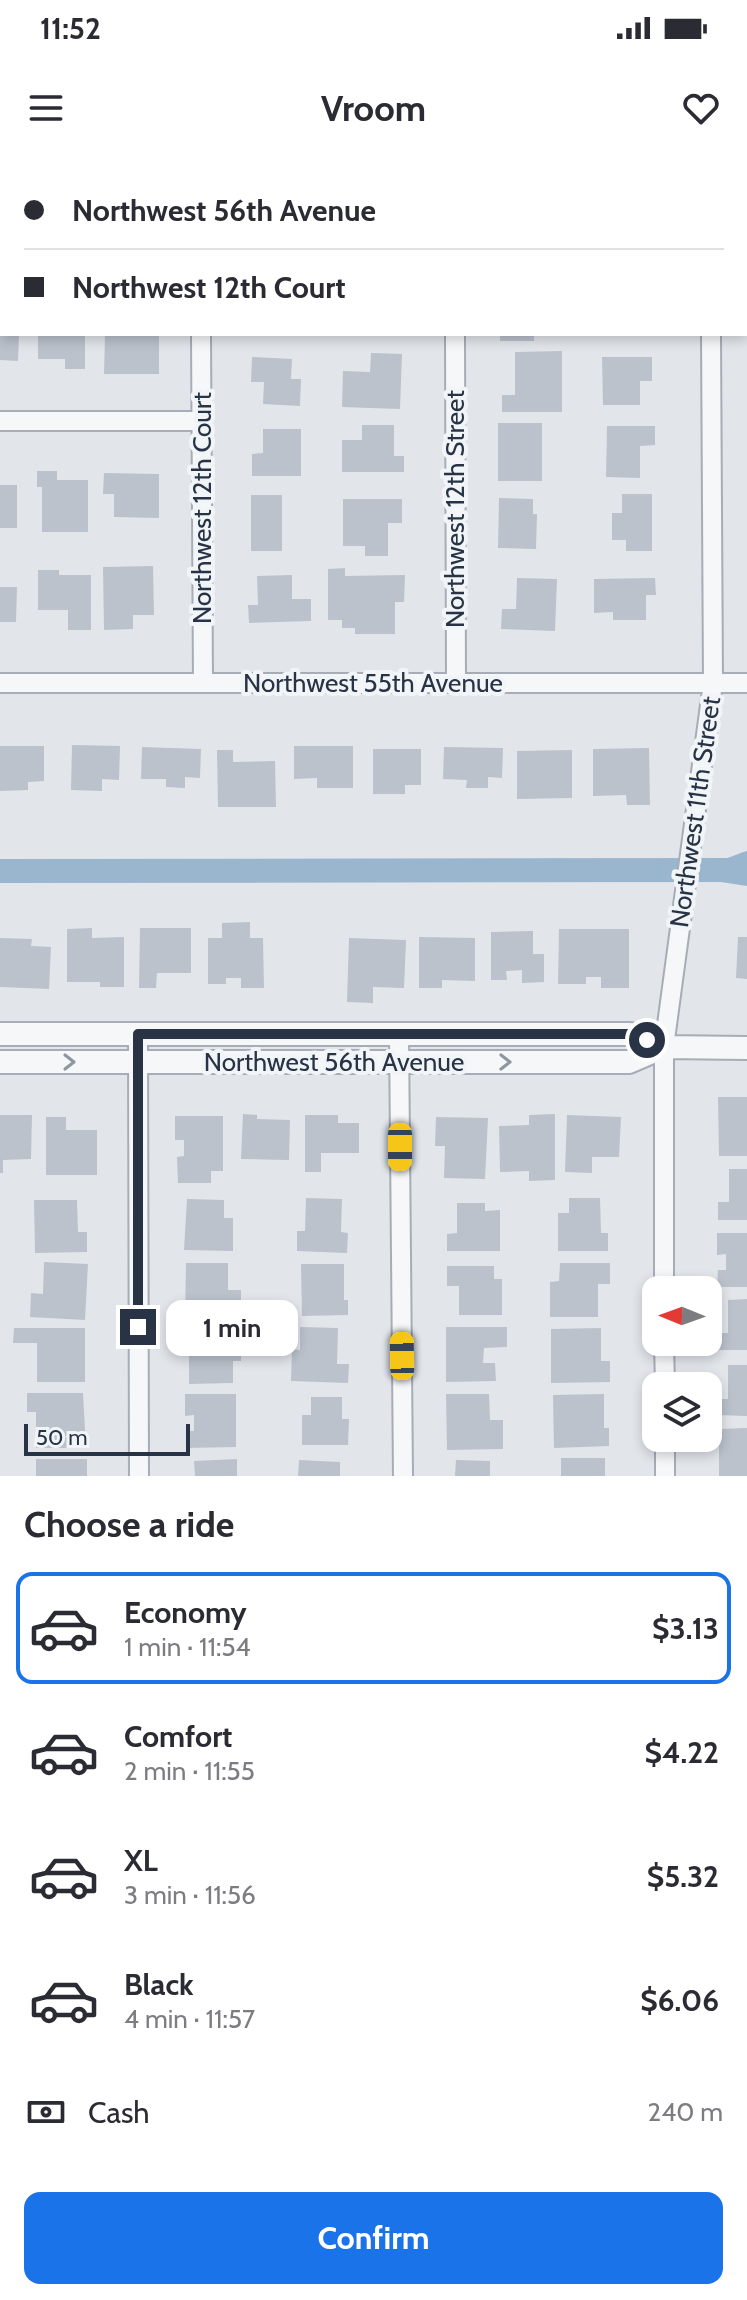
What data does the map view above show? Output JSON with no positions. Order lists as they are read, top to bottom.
{
  "streets": {
    "street": [
      "Northwest 12th Court",
      "Northwest 12th Street",
      "Northwest 55th Avenue",
      "Northwest 11th Street",
      "Northwest 56th Avenue"
    ]
  },
  "crossings": [
    ["Northwest 12th Court", "Northwest 55th Avenue"],
    ["Northwest 12th Street", "Northwest 55th Avenue"],
    ["Northwest 55th Avenue", "Northwest 11th Street"],
    ["Northwest 11th Street", "Northwest 56th Avenue"]
  ],
  "scale_bar": "50 m",
  "north": "left",
  "page": {
    "status": "11:52",
    "header": "Vroom",
    "banner": ["Northwest 56th Avenue", "Northwest 12th Court"],
    "bubble": "1 min",
    "scale": "50 m",
    "heading": "Choose a ride",
    "list": [
      {
        "name": "Economy",
        "note": "1 min · 11:54",
        "value": "$3.13"
      },
      {
        "name": "Comfort",
        "note": "2 min · 11:55",
        "value": "$4.22"
      },
      {
        "name": "XL",
        "note": "3 min · 11:56",
        "value": "$5.32"
      },
      {
        "name": "Black",
        "note": "4 min · 11:57",
        "value": "$6.06"
      }
    ],
    "pay": ["Cash", "240 m"],
    "buttons": "Confirm"
  }
}
